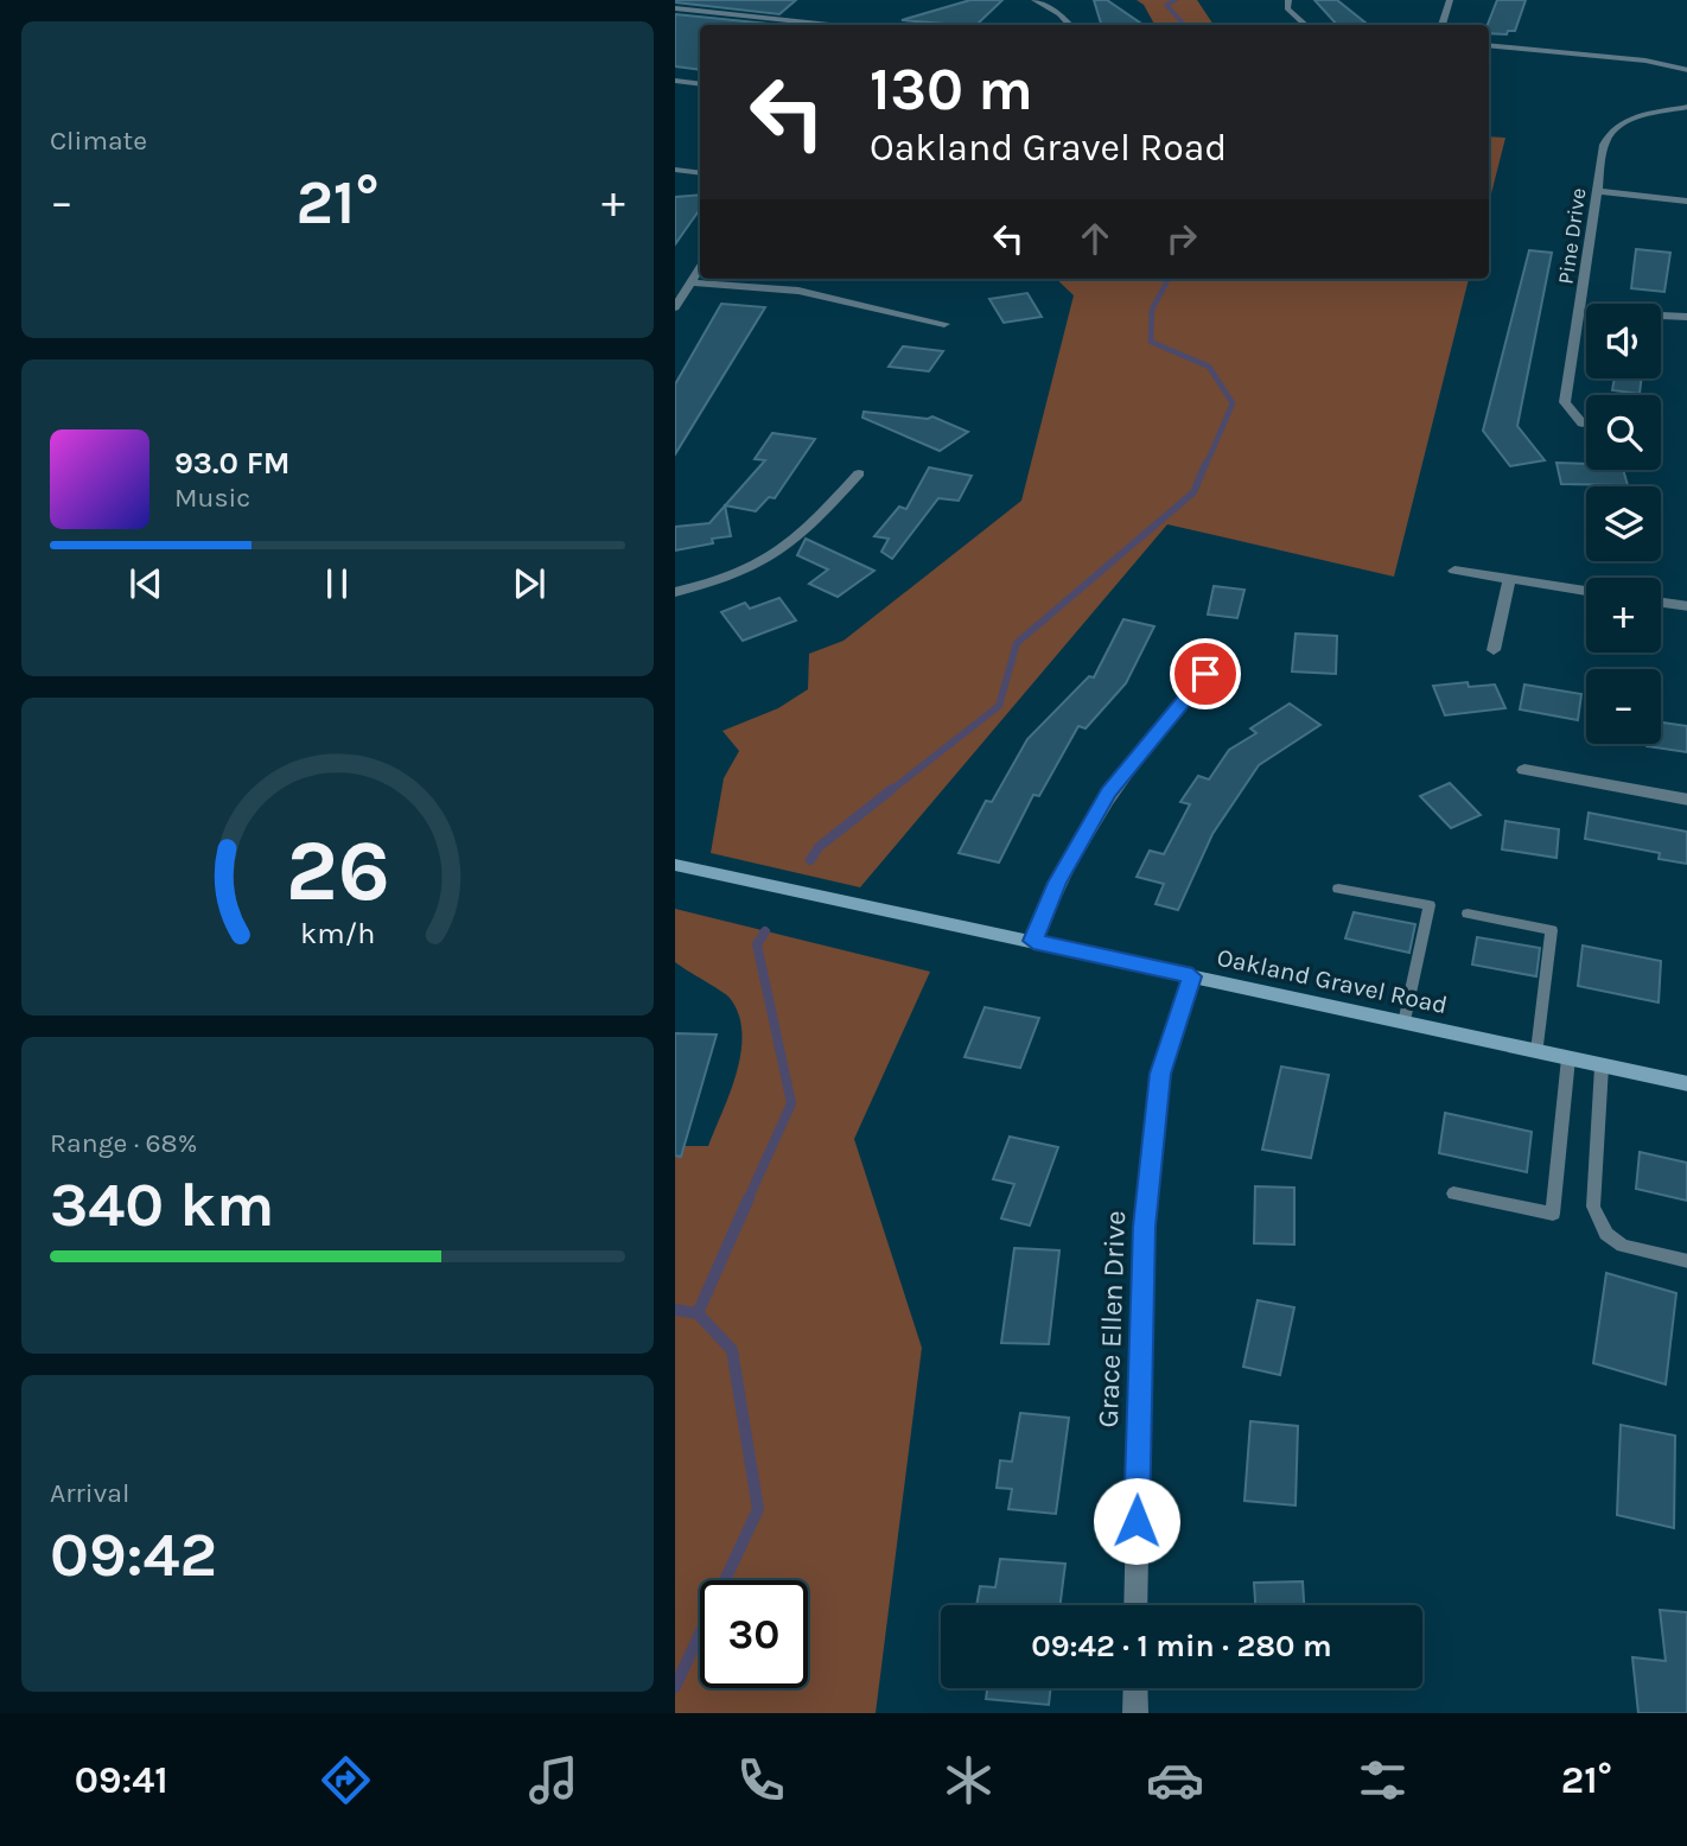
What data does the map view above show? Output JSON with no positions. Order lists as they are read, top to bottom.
{
  "streets": {
    "street": ["Pine Drive", "Oakland Gravel Road", "Grace Ellen Drive"]
  },
  "crossings": [
    ["Oakland Gravel Road", "Grace Ellen Drive"]
  ],
  "page": {
    "tile": [
      "Climate",
      ["Range · 68%", "340 km"],
      ["Arrival", "09:42"]
    ],
    "turn": ["130 m", "Oakland Gravel Road"],
    "heat": ["−", "21°", "+"],
    "map_buttons": ["+", "−"],
    "song": ["93.0 FM", "Music"],
    "limit": "30",
    "trip": "09:42 · 1 min · 280 m",
    "tabs": ["09:41", "21°"],
    "gauge": ["26", "km/h"]
  }
}
